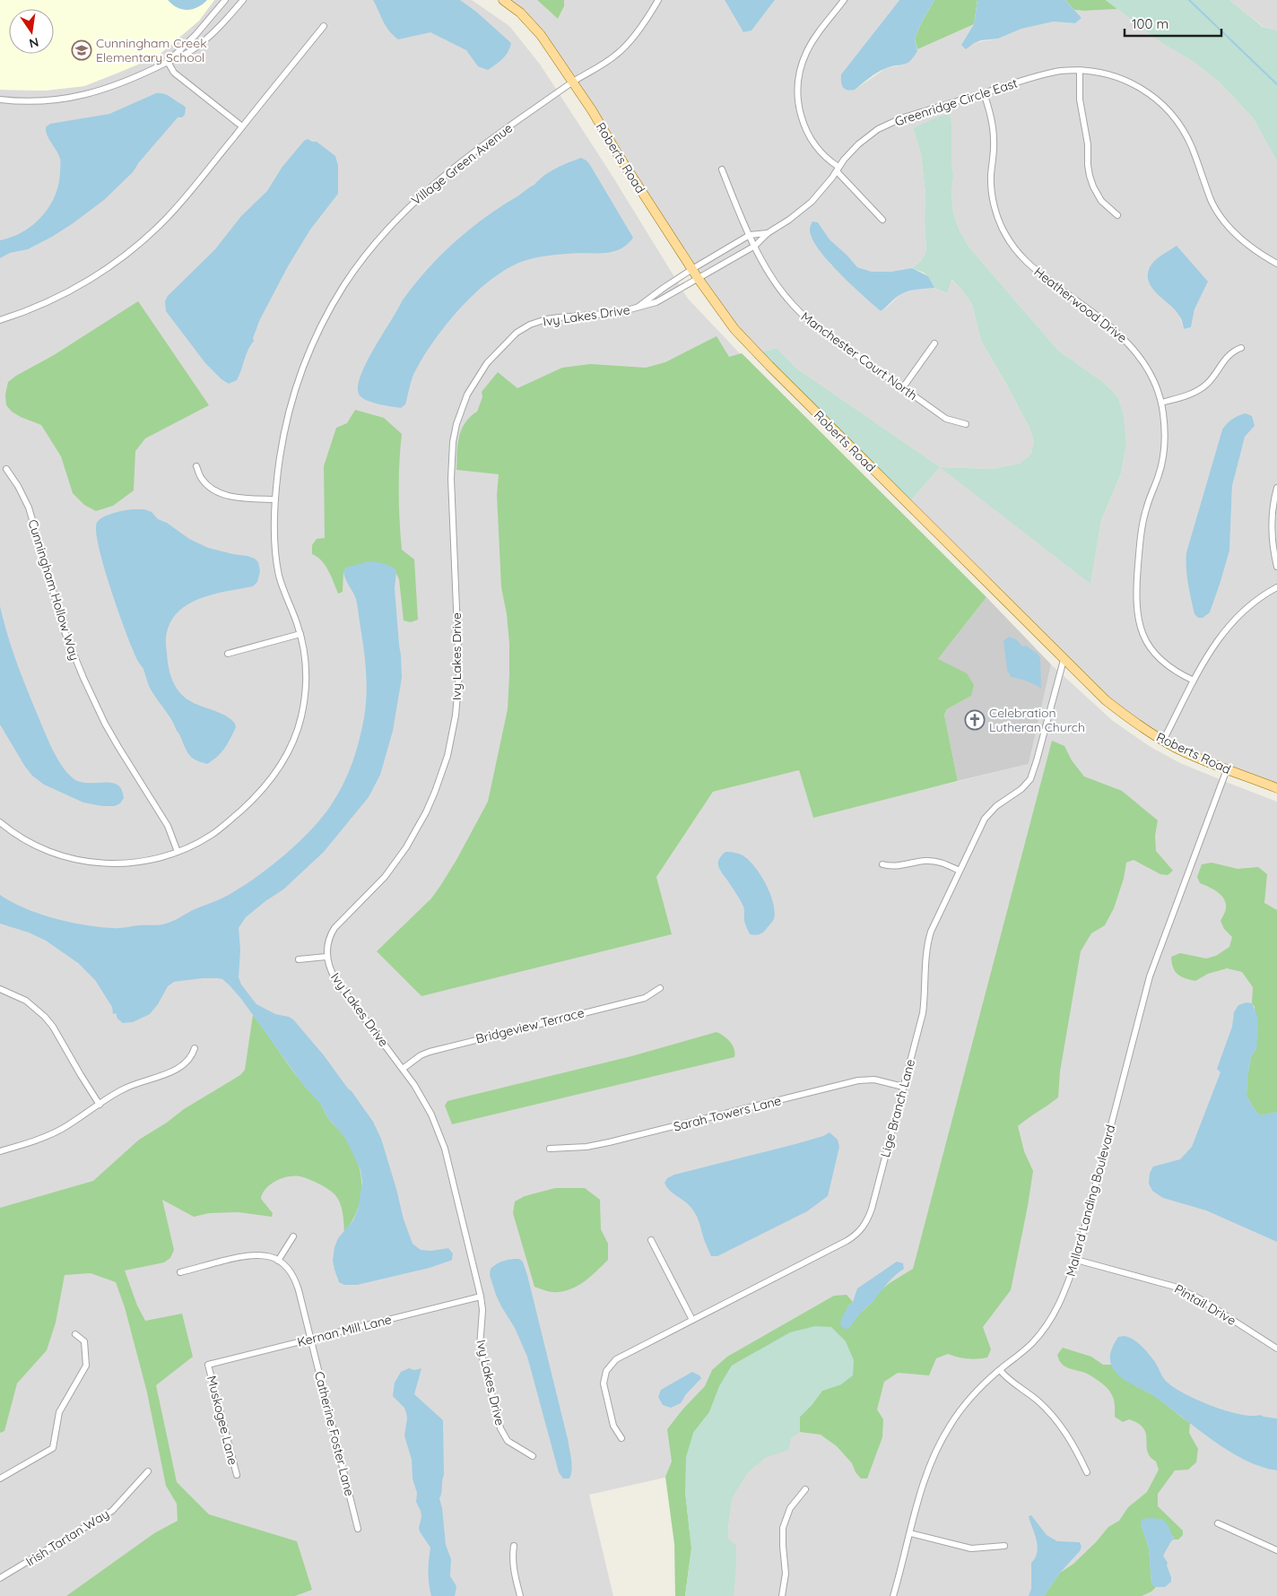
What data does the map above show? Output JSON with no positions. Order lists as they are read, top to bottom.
{
  "streets": {
    "main road": ["Roberts Road"],
    "street": [
      "Greenridge Circle East",
      "Village Green Avenue",
      "Heatherwood Drive",
      "Ivy Lakes Drive",
      "Manchester Court North",
      "Cunningham Hollow Way",
      "Bridgeview Terrace",
      "Lige Branch Lane",
      "Sarah Towers Lane",
      "Mallard Landing Boulevard",
      "Pintail Drive",
      "Kernan Mill Lane",
      "Muskogee Lane",
      "Catherine Foster Lane",
      "Irish Tartan Way"
    ]
  },
  "crossings": [
    ["Greenridge Circle East", "Roberts Road"],
    ["Greenridge Circle East", "Heatherwood Drive"],
    ["Greenridge Circle East", "Ivy Lakes Drive"],
    ["Greenridge Circle East", "Manchester Court North"],
    ["Roberts Road", "Village Green Avenue"],
    ["Roberts Road", "Ivy Lakes Drive"],
    ["Roberts Road", "Lige Branch Lane"],
    ["Roberts Road", "Mallard Landing Boulevard"],
    ["Village Green Avenue", "Cunningham Hollow Way"],
    ["Ivy Lakes Drive", "Bridgeview Terrace"],
    ["Ivy Lakes Drive", "Kernan Mill Lane"],
    ["Lige Branch Lane", "Sarah Towers Lane"],
    ["Mallard Landing Boulevard", "Pintail Drive"],
    ["Kernan Mill Lane", "Muskogee Lane"],
    ["Kernan Mill Lane", "Catherine Foster Lane"]
  ],
  "places": {
    "school or university": ["Cunningham Creek Elementary School"],
    "church": ["Celebration Lutheran Church"]
  },
  "scale_bar": "100 m",
  "north": "bottom"
}
